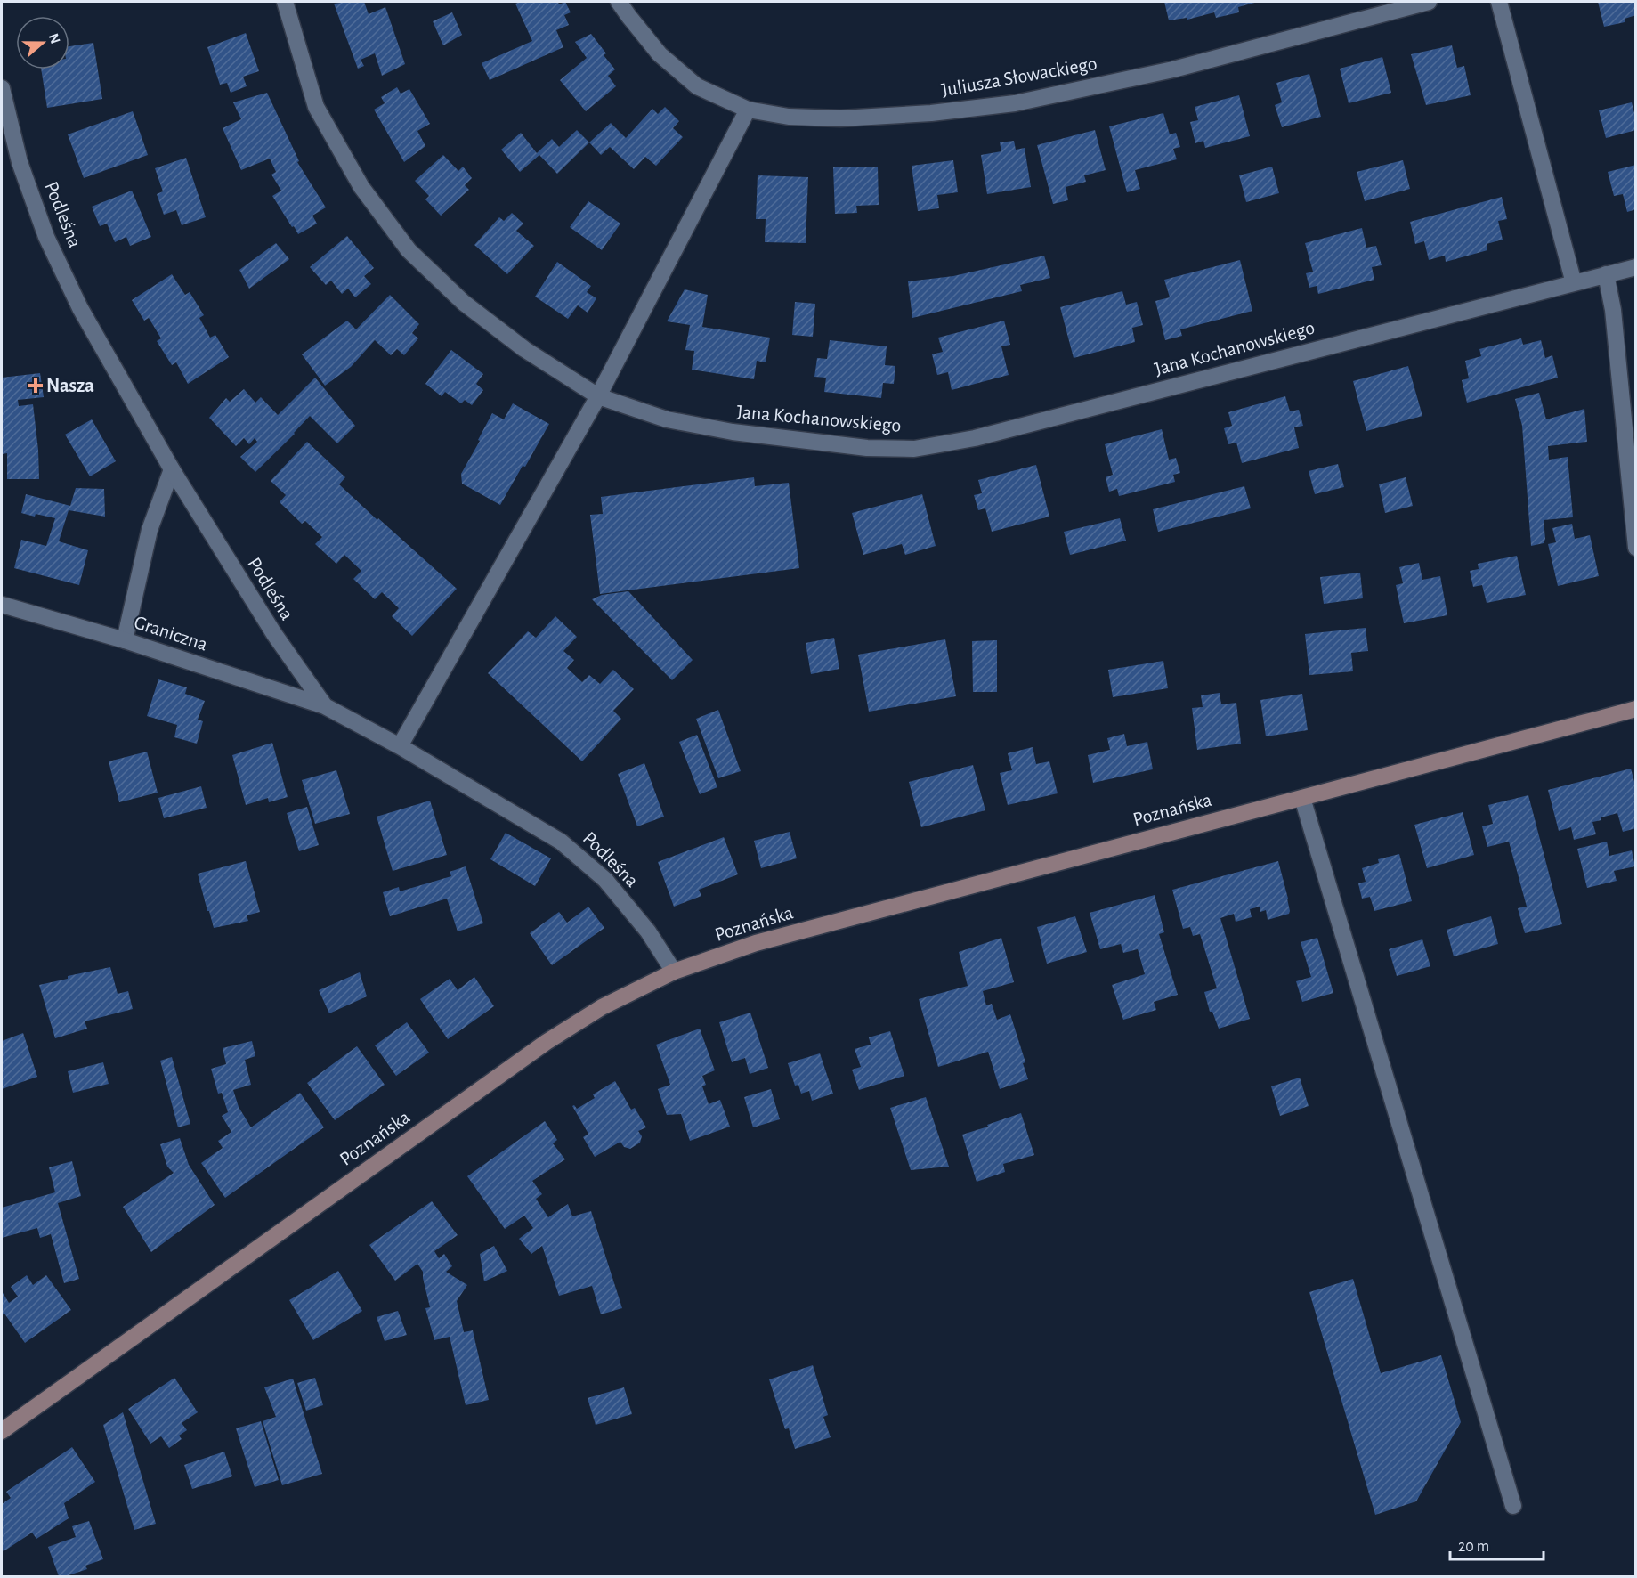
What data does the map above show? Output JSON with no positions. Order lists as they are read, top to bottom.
{
  "streets": {
    "street": [
      "Juliusza Słowackiego",
      "Podleśna",
      "Jana Kochanowskiego",
      "Graniczna",
      "Poznańska"
    ]
  },
  "crossings": [
    ["Podleśna", "Graniczna"],
    ["Podleśna", "Poznańska"]
  ],
  "places": {
    "health": ["Nasza"]
  },
  "scale_bar": "20 m",
  "north": "right"
}
